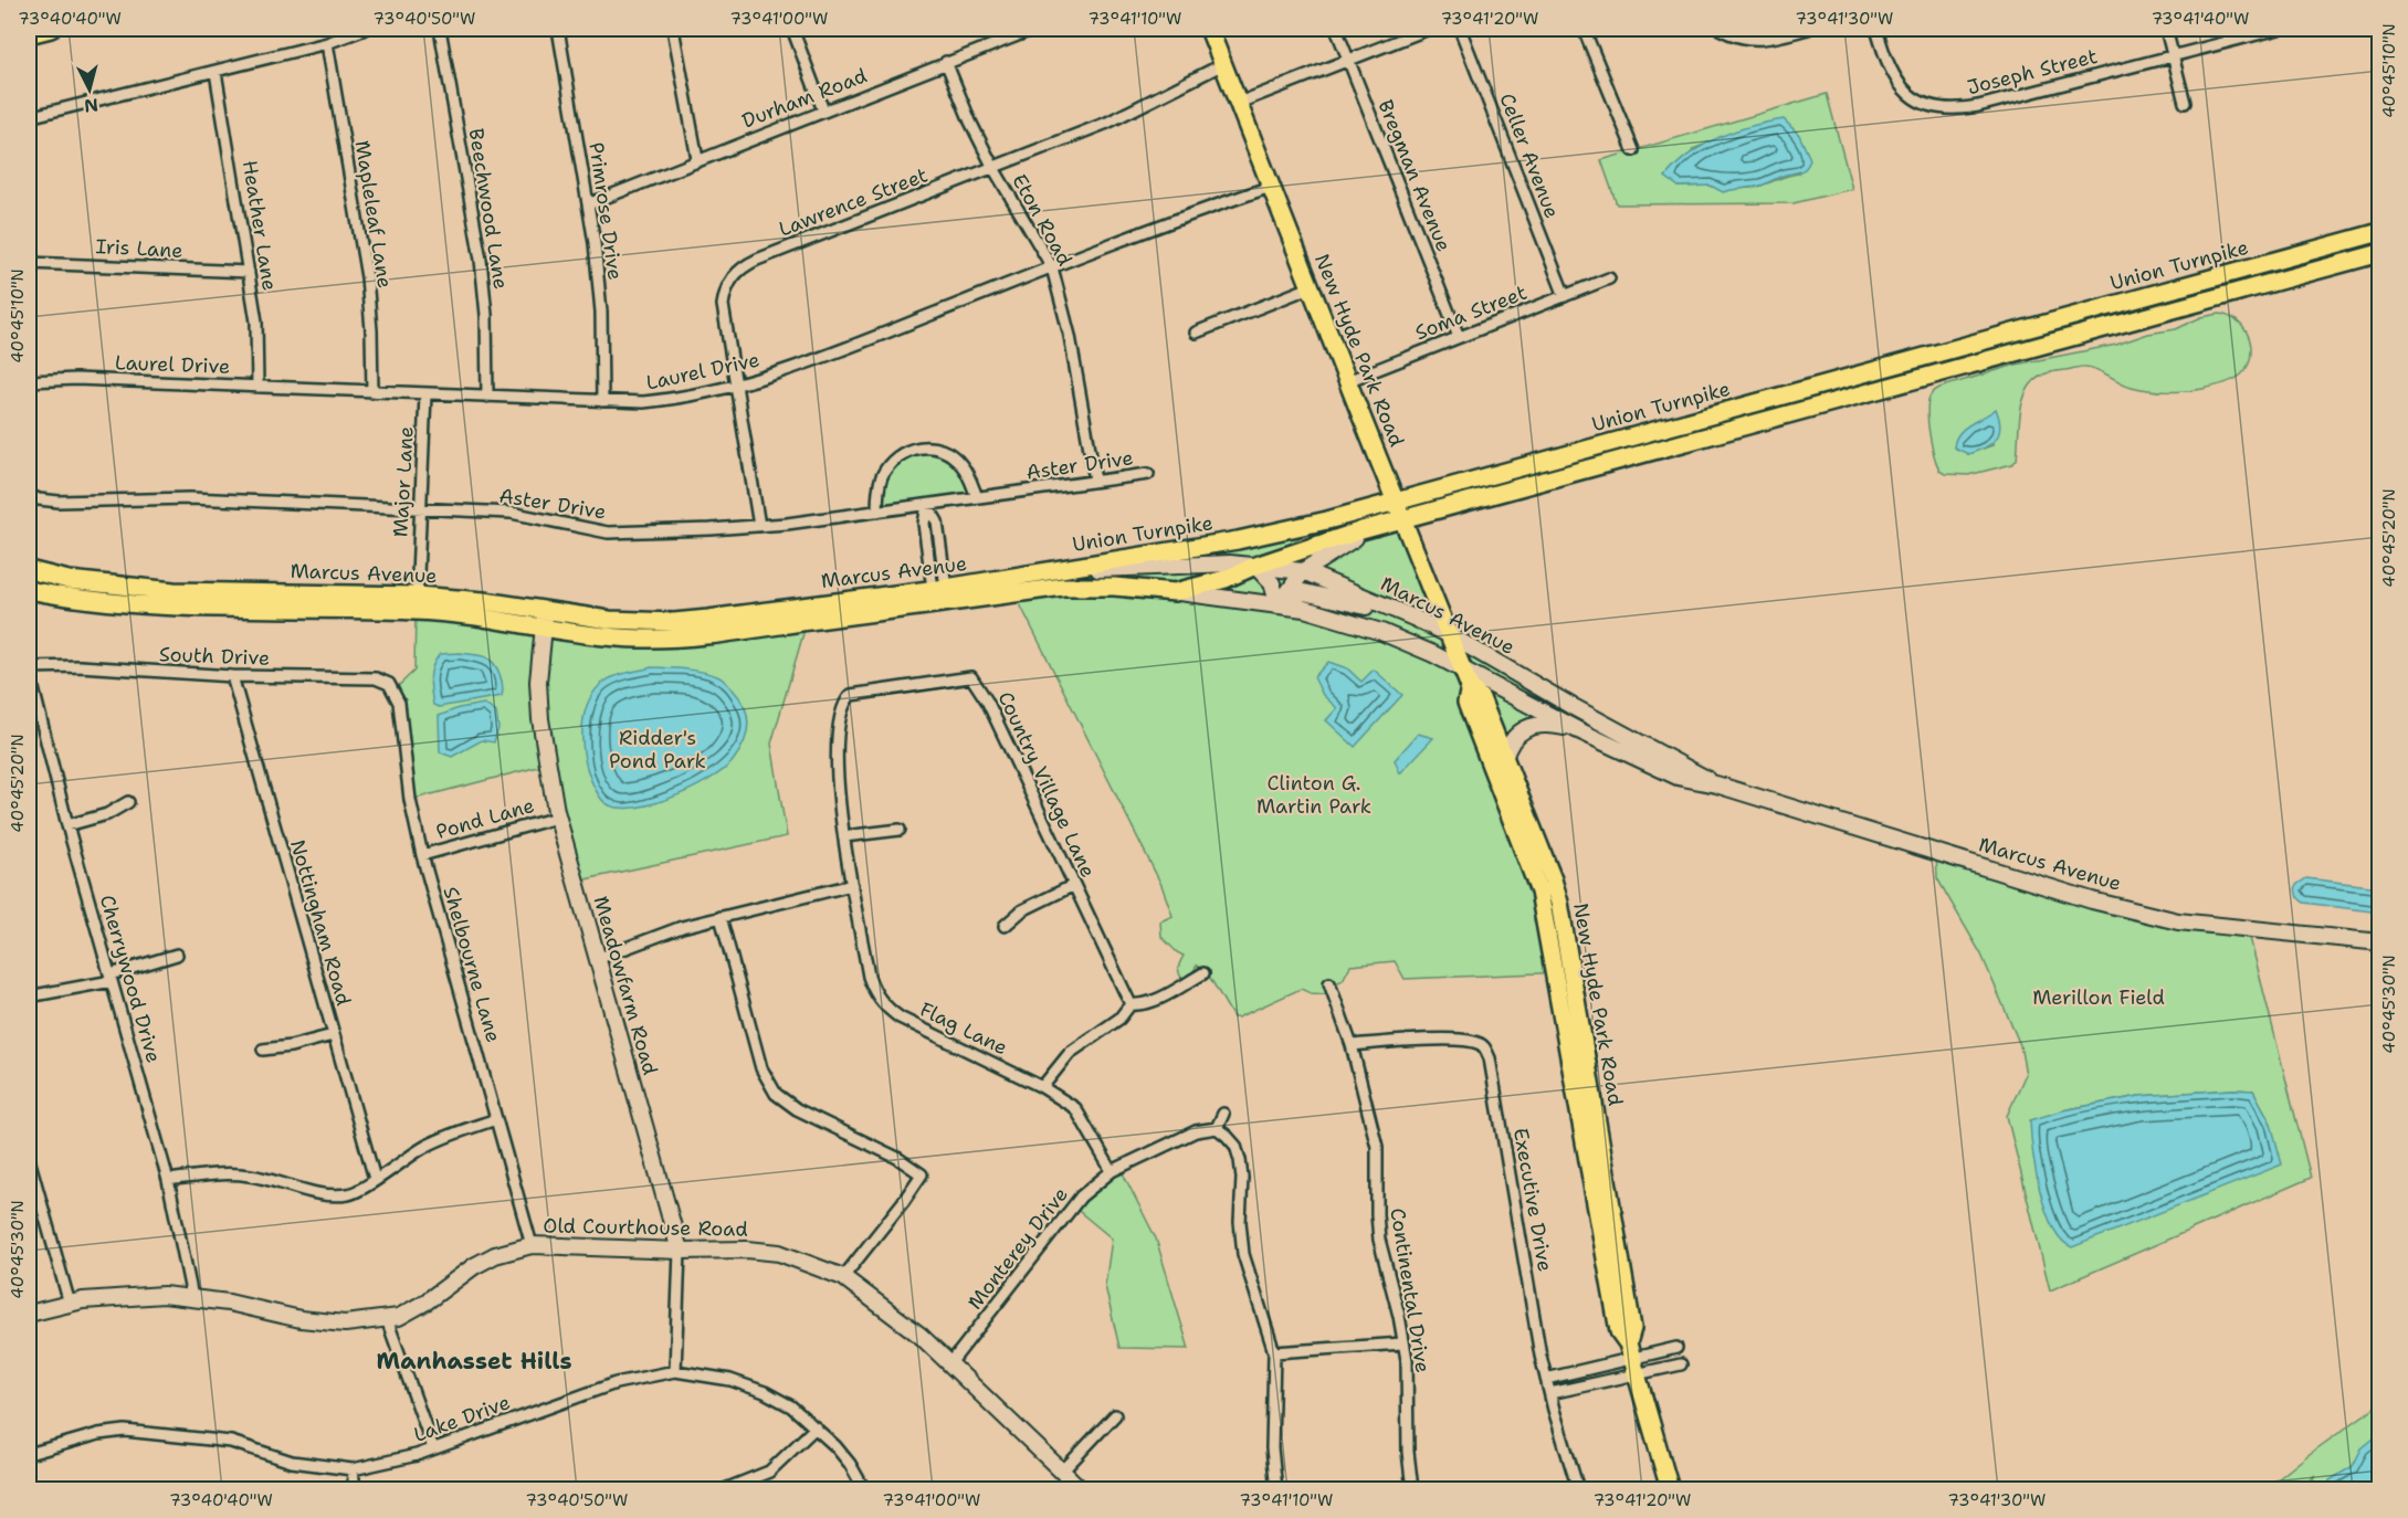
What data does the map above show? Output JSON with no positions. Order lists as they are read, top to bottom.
{
  "streets": {
    "main road": [
      "Union Turnpike",
      "New Hyde Park Road",
      "Marcus Avenue",
      "Meadowfarm Road",
      "Old Courthouse Road"
    ],
    "street": [
      "Joseph Street",
      "Durham Road",
      "Celler Avenue",
      "Bregman Avenue",
      "Lawrence Street",
      "Beechwood Lane",
      "Primrose Drive",
      "Mapleleaf Lane",
      "Eton Road",
      "Heather Lane",
      "Iris Lane",
      "Soma Street",
      "Laurel Drive",
      "Aster Drive",
      "Major Lane",
      "South Drive",
      "Country Village Lane",
      "Pond Lane",
      "Nottingham Road",
      "Shelbourne Lane",
      "Cherrywood Drive",
      "Flag Lane",
      "Executive Drive",
      "Monterey Drive",
      "Continental Drive",
      "Lake Drive"
    ]
  },
  "crossings": [
    ["Durham Road", "Primrose Drive"],
    ["Durham Road", "Eton Road"],
    ["Celler Avenue", "Soma Street"],
    ["Bregman Avenue", "Soma Street"],
    ["Lawrence Street", "Eton Road"],
    ["Lawrence Street", "New Hyde Park Road"],
    ["Lawrence Street", "Laurel Drive"],
    ["Lawrence Street", "Aster Drive"],
    ["Beechwood Lane", "Laurel Drive"],
    ["Primrose Drive", "Laurel Drive"],
    ["Mapleleaf Lane", "Laurel Drive"],
    ["Eton Road", "Laurel Drive"],
    ["Eton Road", "Aster Drive"],
    ["Heather Lane", "Iris Lane"],
    ["Heather Lane", "Laurel Drive"],
    ["Union Turnpike", "New Hyde Park Road"],
    ["Union Turnpike", "Marcus Avenue"],
    ["Soma Street", "New Hyde Park Road"],
    ["New Hyde Park Road", "Laurel Drive"],
    ["New Hyde Park Road", "Marcus Avenue"],
    ["Laurel Drive", "Major Lane"],
    ["Aster Drive", "Major Lane"],
    ["Major Lane", "Marcus Avenue"],
    ["Marcus Avenue", "Meadowfarm Road"],
    ["South Drive", "Nottingham Road"],
    ["South Drive", "Shelbourne Lane"],
    ["South Drive", "Cherrywood Drive"],
    ["Country Village Lane", "Flag Lane"],
    ["Pond Lane", "Shelbourne Lane"],
    ["Pond Lane", "Meadowfarm Road"],
    ["Shelbourne Lane", "Old Courthouse Road"],
    ["Cherrywood Drive", "Old Courthouse Road"],
    ["Meadowfarm Road", "Old Courthouse Road"],
    ["Meadowfarm Road", "Lake Drive"],
    ["Flag Lane", "Monterey Drive"],
    ["Executive Drive", "Continental Drive"],
    ["Old Courthouse Road", "Monterey Drive"]
  ],
  "districts": ["Manhasset Hills"],
  "parks": ["Ridder's Pond Park", "Clinton G. Martin Park", "Merillon Field"],
  "north": "bottom",
  "coordinates": [
    "73°40'40\"W",
    "73°40'50\"W",
    "73°41'00\"W",
    "73°41'10\"W",
    "73°41'20\"W",
    "73°41'30\"W",
    "73°41'40\"W",
    "40°45'10\"N",
    "40°45'20\"N",
    "40°45'30\"N"
  ]
}
